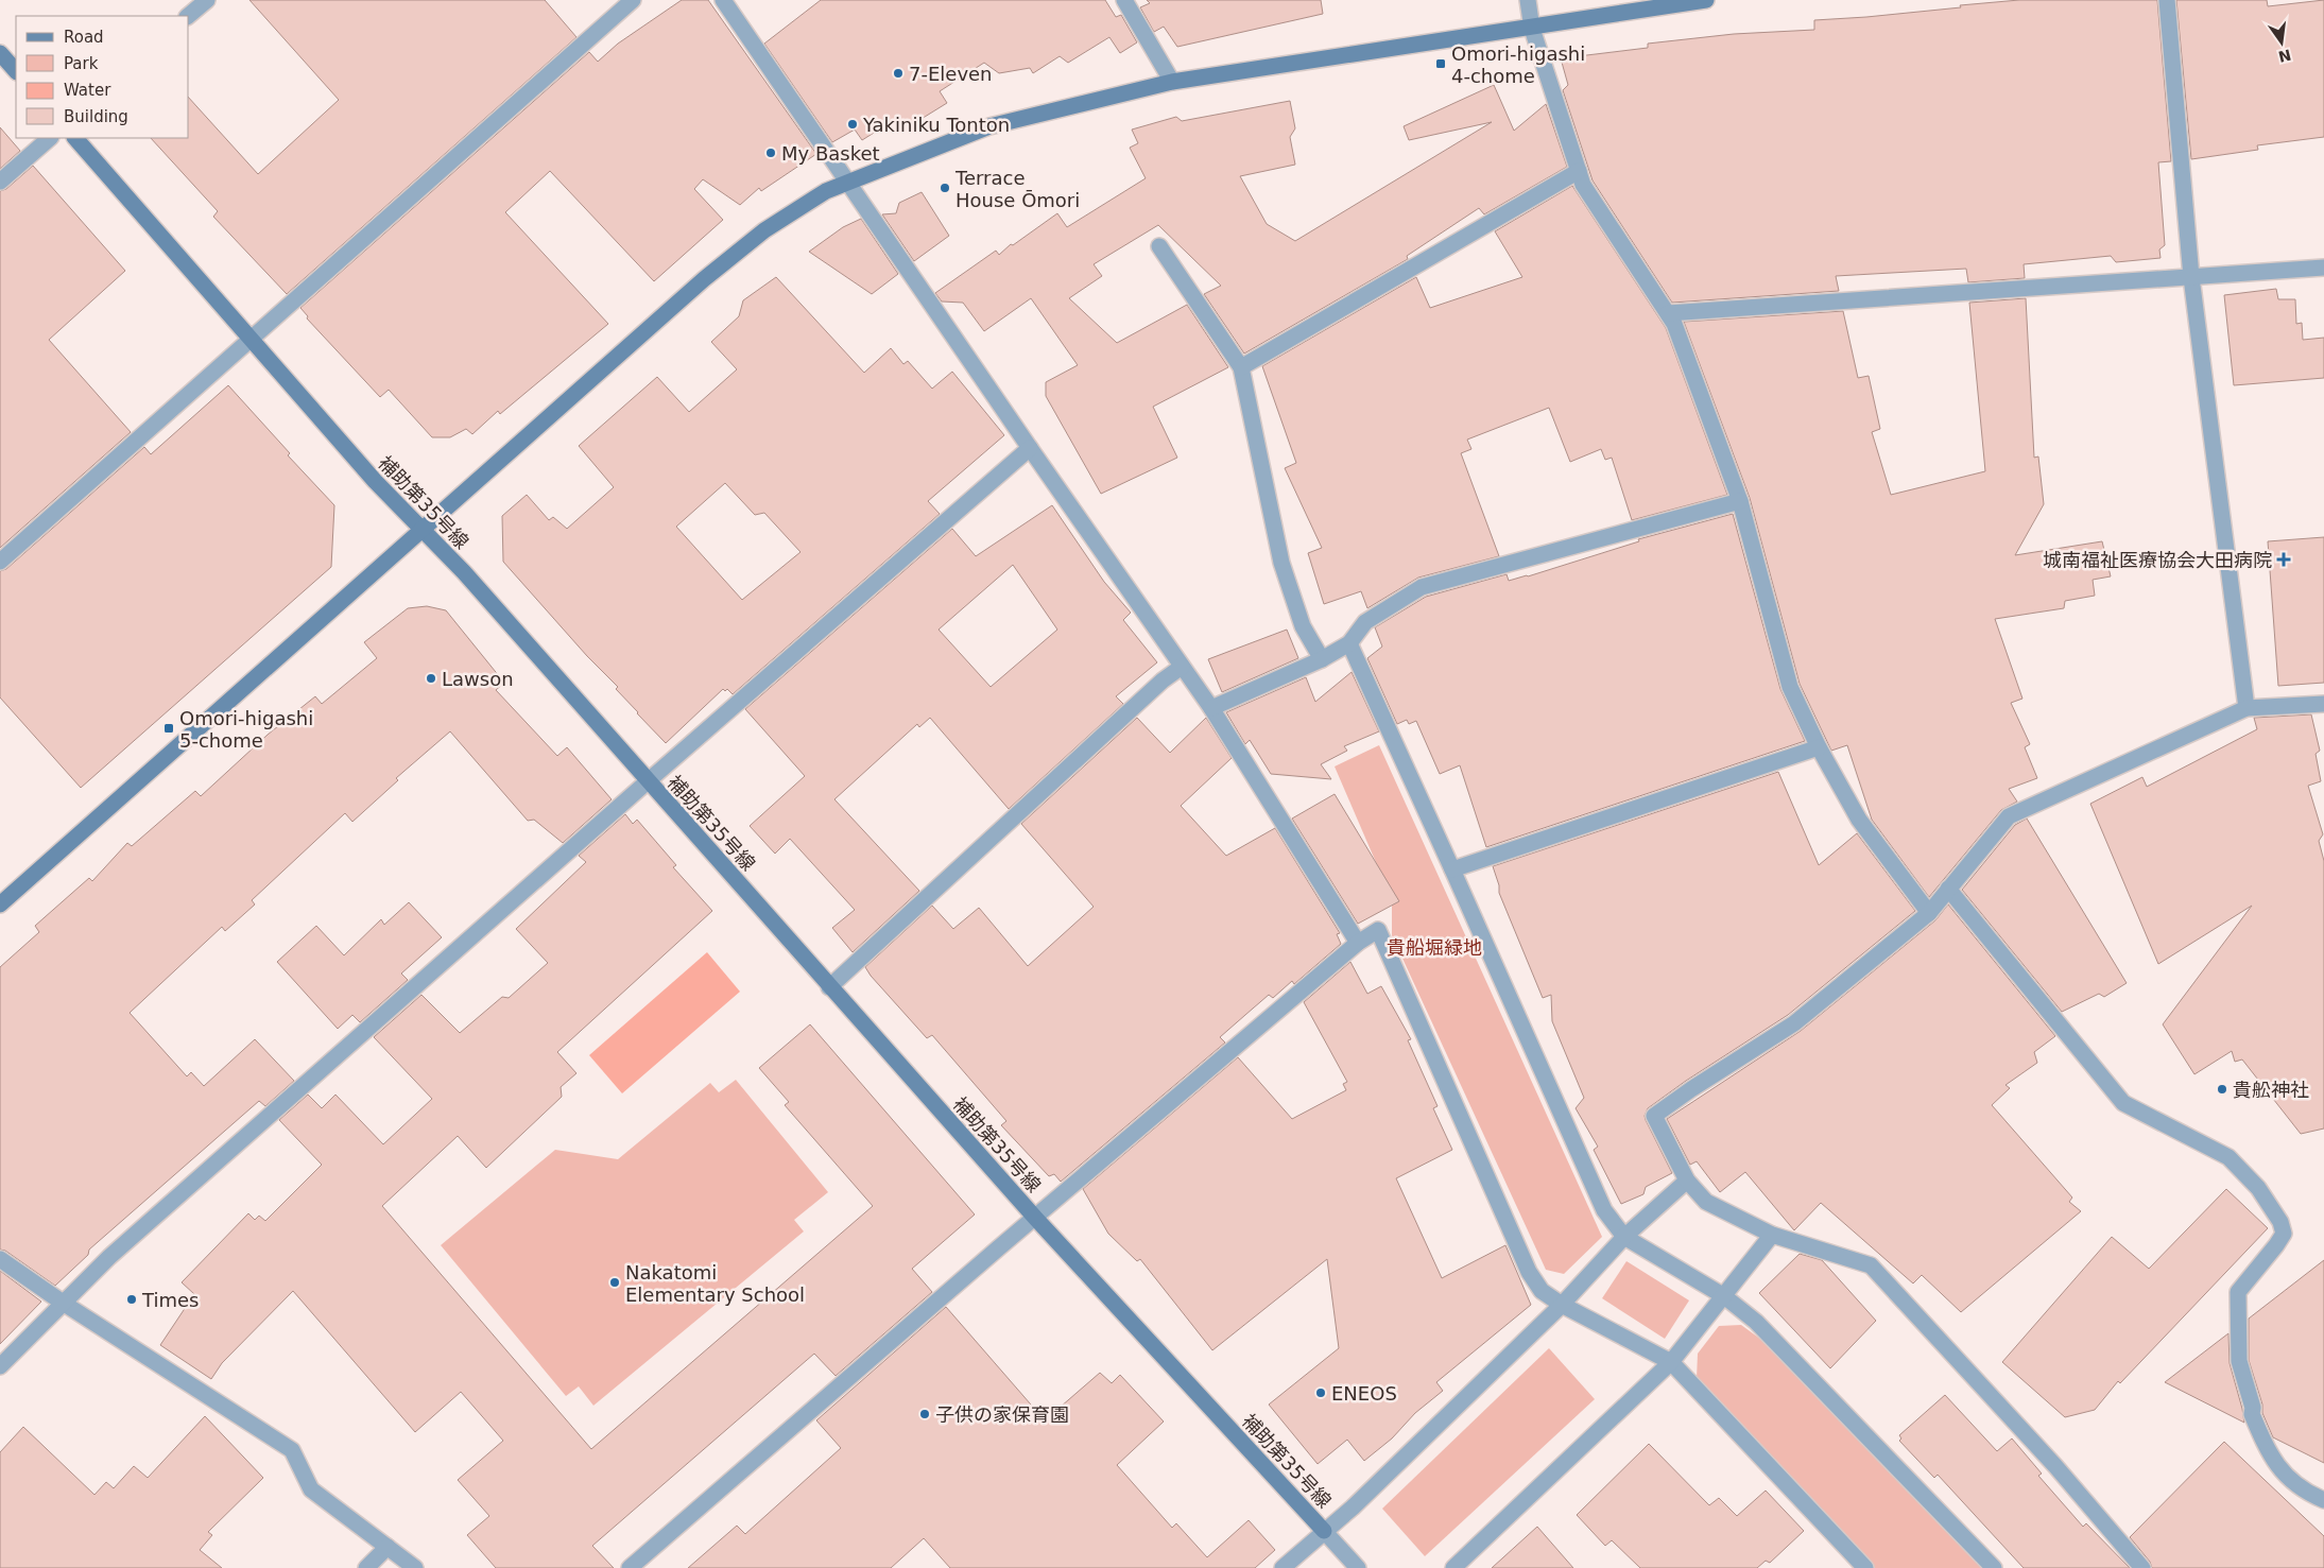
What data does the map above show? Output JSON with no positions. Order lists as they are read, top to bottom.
{
  "streets": {
    "street": ["補助第35号線"]
  },
  "parks": ["貴船堀緑地"],
  "places": {
    "transit": ["Omori-higashi 4-chome", "Omori-higashi 5-chome"],
    "other": [
      "7-Eleven",
      "Yakiniku Tonton",
      "My Basket",
      "Terrace House Ōmori",
      "Lawson",
      "貴舩神社",
      "Nakatomi Elementary School",
      "Times",
      "ENEOS",
      "子供の家保育園"
    ],
    "health": ["城南福祉医療協会大田病院"]
  },
  "legend": [
    "Road",
    "Park",
    "Water",
    "Building"
  ],
  "north": "bottom"
}
